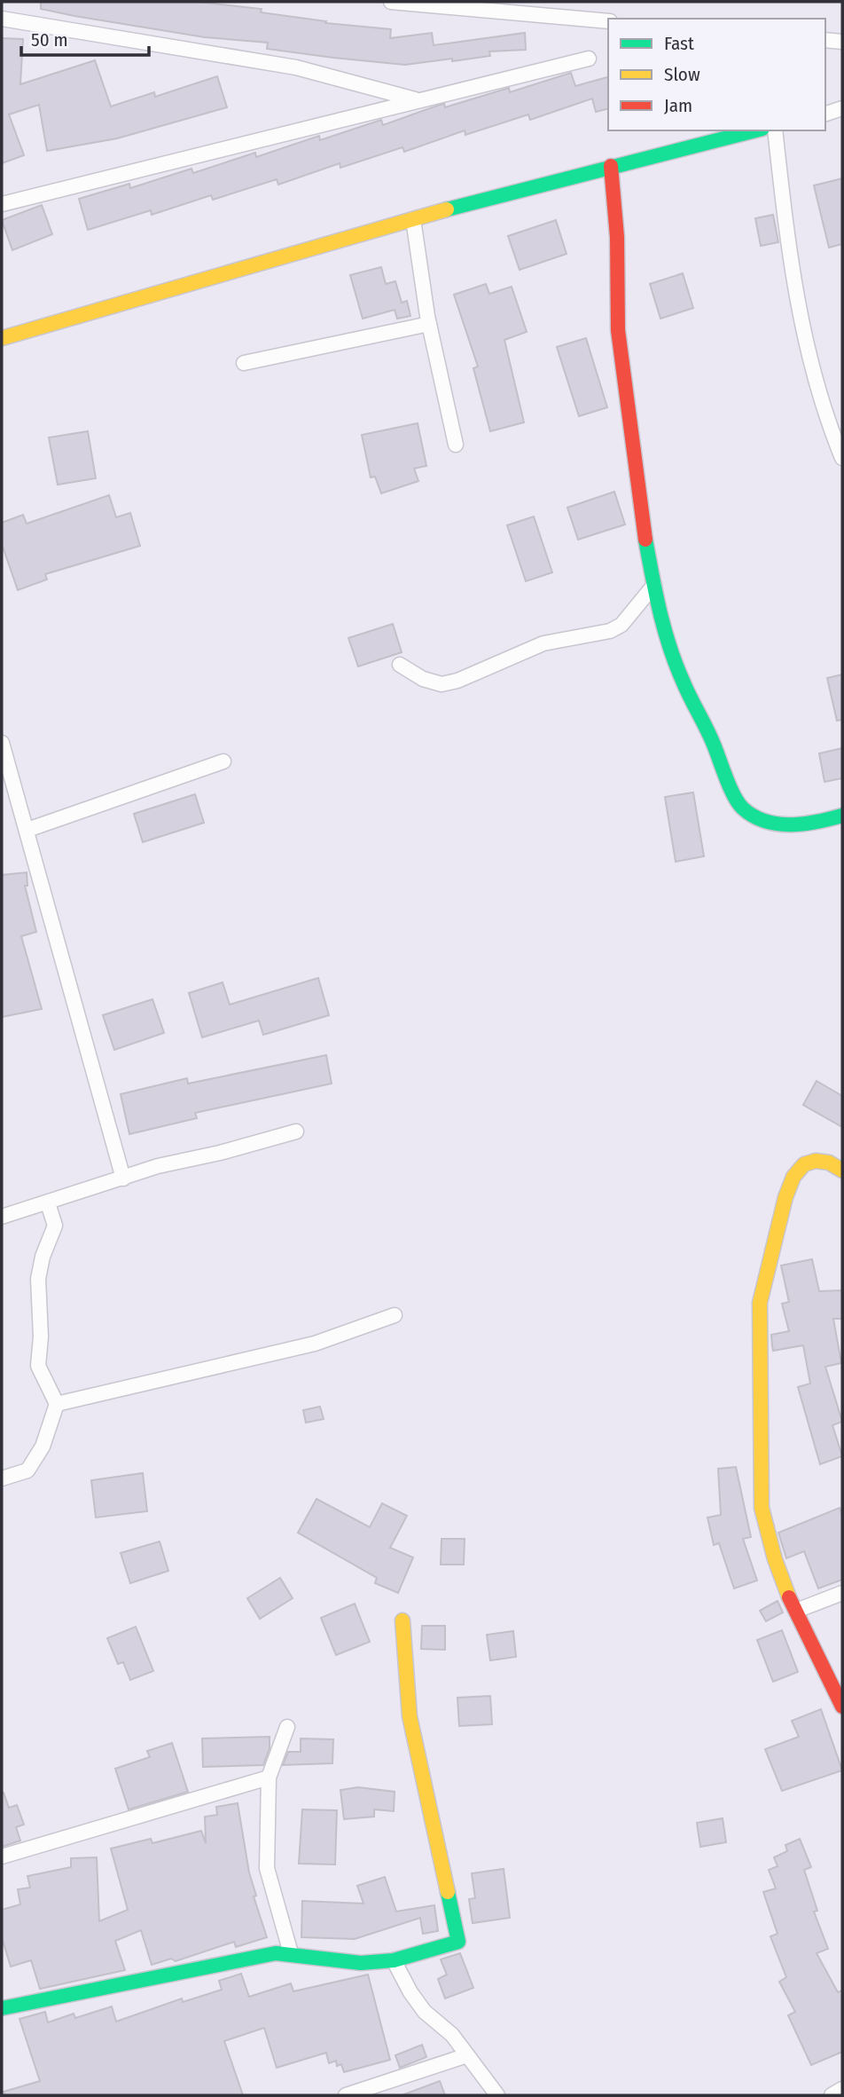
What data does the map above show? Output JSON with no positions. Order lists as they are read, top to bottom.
{
  "legend": ["Fast", "Slow", "Jam"],
  "scale_bar": "50 m"
}
